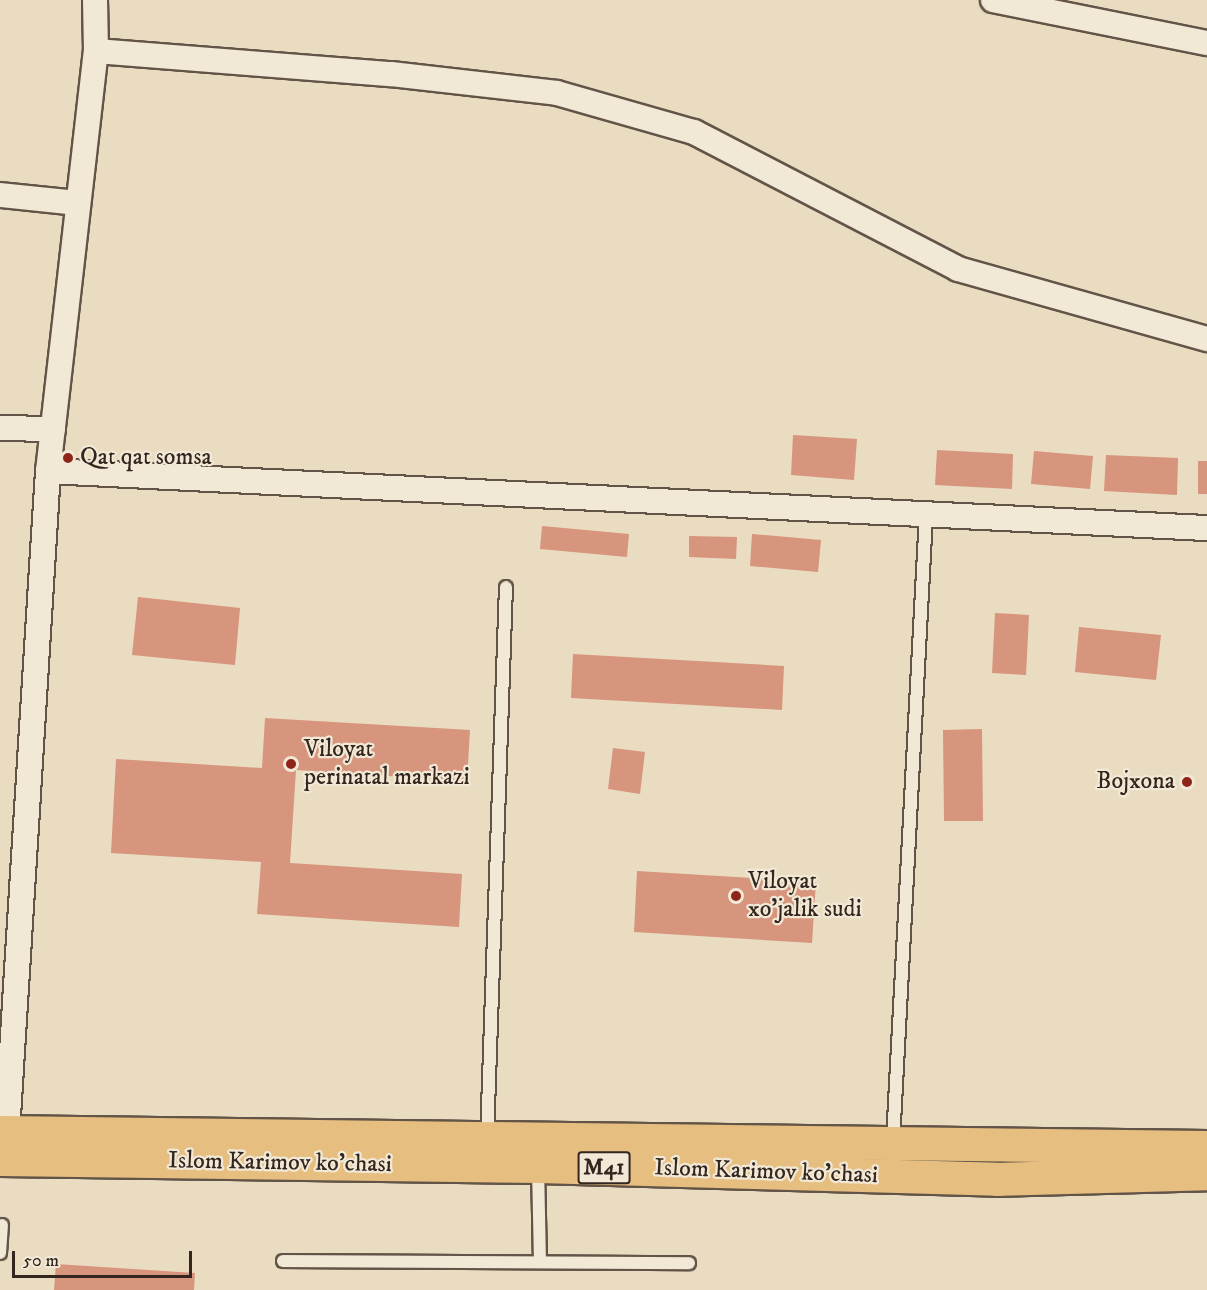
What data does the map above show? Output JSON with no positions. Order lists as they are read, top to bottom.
{
  "streets": {
    "main road": ["Islom Karimov ko'chasi", "M41"]
  },
  "places": [
    "Qat qat somsa",
    "Viloyat perinatal markazi",
    "Bojxona",
    "Viloyat xo'jalik sudi"
  ],
  "scale_bar": "50 m"
}
